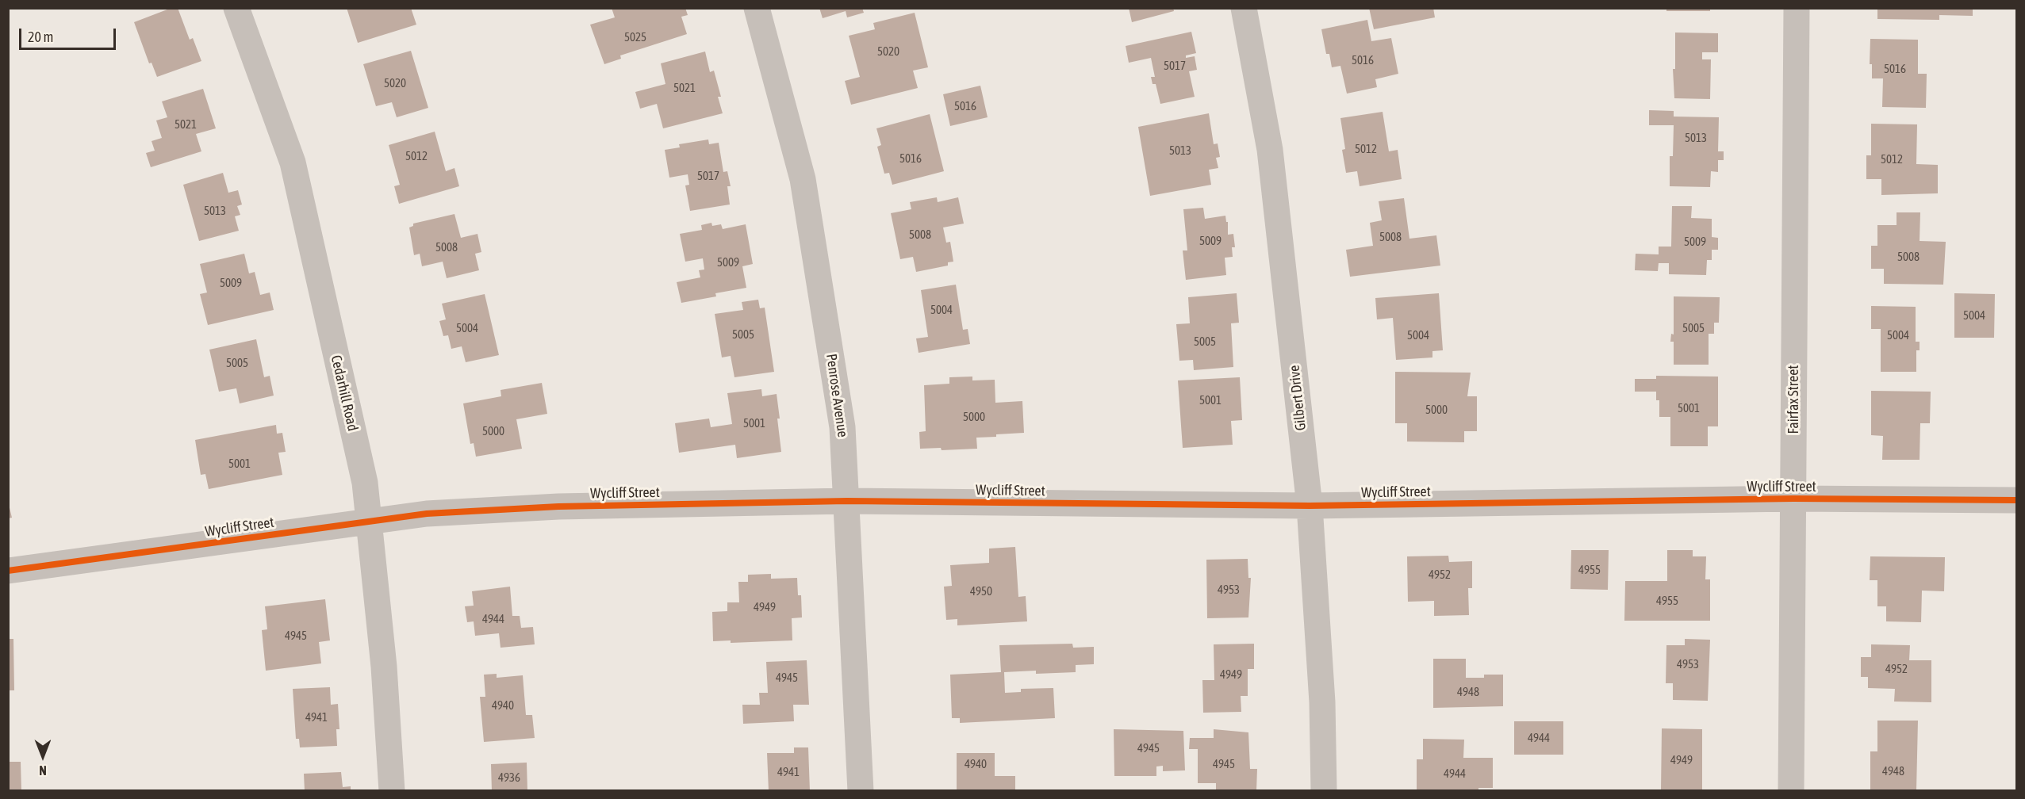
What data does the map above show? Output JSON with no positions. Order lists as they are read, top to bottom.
{
  "streets": {
    "street": [
      "Cedarhill Road",
      "Penrose Avenue",
      "Gilbert Drive",
      "Fairfax Street",
      "Wycliff Street"
    ]
  },
  "crossings": [
    ["Cedarhill Road", "Wycliff Street"],
    ["Penrose Avenue", "Wycliff Street"],
    ["Gilbert Drive", "Wycliff Street"],
    ["Fairfax Street", "Wycliff Street"]
  ],
  "house_numbers": [
    "5025",
    "5020",
    "5016",
    "5017",
    "5016",
    "5020",
    "5021",
    "5016",
    "5021",
    "5013",
    "5012",
    "5013",
    "5012",
    "5016",
    "5012",
    "5017",
    "5013",
    "5008",
    "5008",
    "5009",
    "5009",
    "5008",
    "5008",
    "5009",
    "5009",
    "5004",
    "5004",
    "5004",
    "5005",
    "5005",
    "5004",
    "5004",
    "5005",
    "5005",
    "5001",
    "5001",
    "5000",
    "5000",
    "5001",
    "5000",
    "5001",
    "4955",
    "4952",
    "4953",
    "4950",
    "4955",
    "4949",
    "4944",
    "4945",
    "4953",
    "4952",
    "4949",
    "4945",
    "4948",
    "4940",
    "4941",
    "4944",
    "4945",
    "4949",
    "4940",
    "4945",
    "4948",
    "4941",
    "4944",
    "4936"
  ],
  "scale_bar": "20 m",
  "north": "bottom"
}
